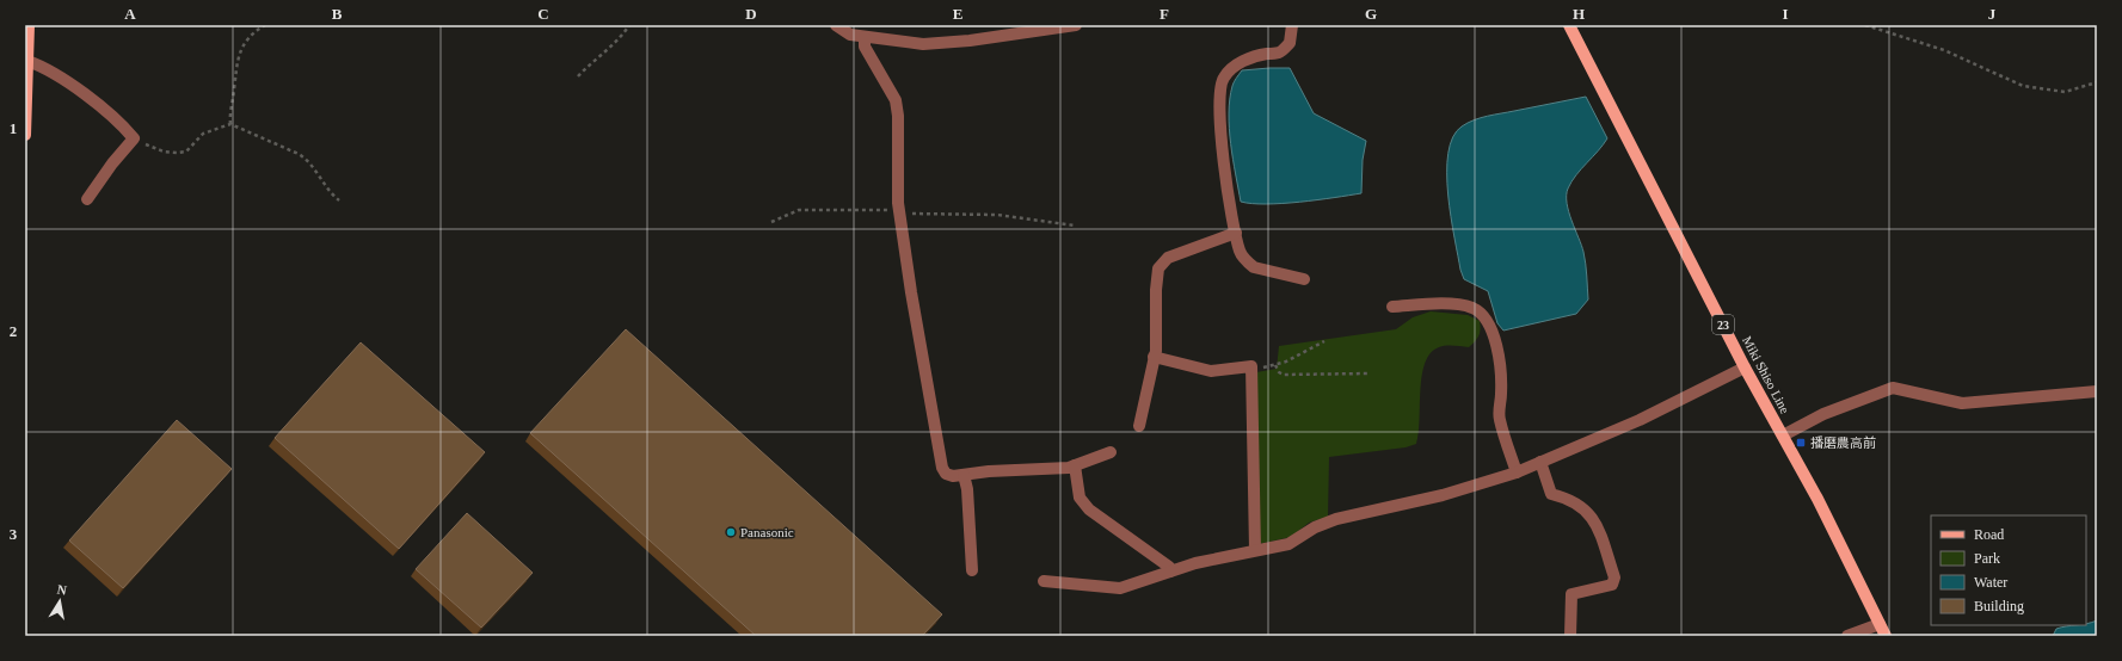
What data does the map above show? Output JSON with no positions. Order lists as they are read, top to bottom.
{
  "streets": {
    "main road": ["23", "Miki Shiso Line"]
  },
  "places": {
    "transit": ["播磨農高前"],
    "other": ["Panasonic"]
  },
  "legend": [
    "Road",
    "Park",
    "Water",
    "Building"
  ],
  "north": "top",
  "grid": {
    "columns": [
      "A",
      "B",
      "C",
      "D",
      "E",
      "F",
      "G",
      "H",
      "I",
      "J"
    ],
    "rows": ["1", "2", "3"]
  }
}
